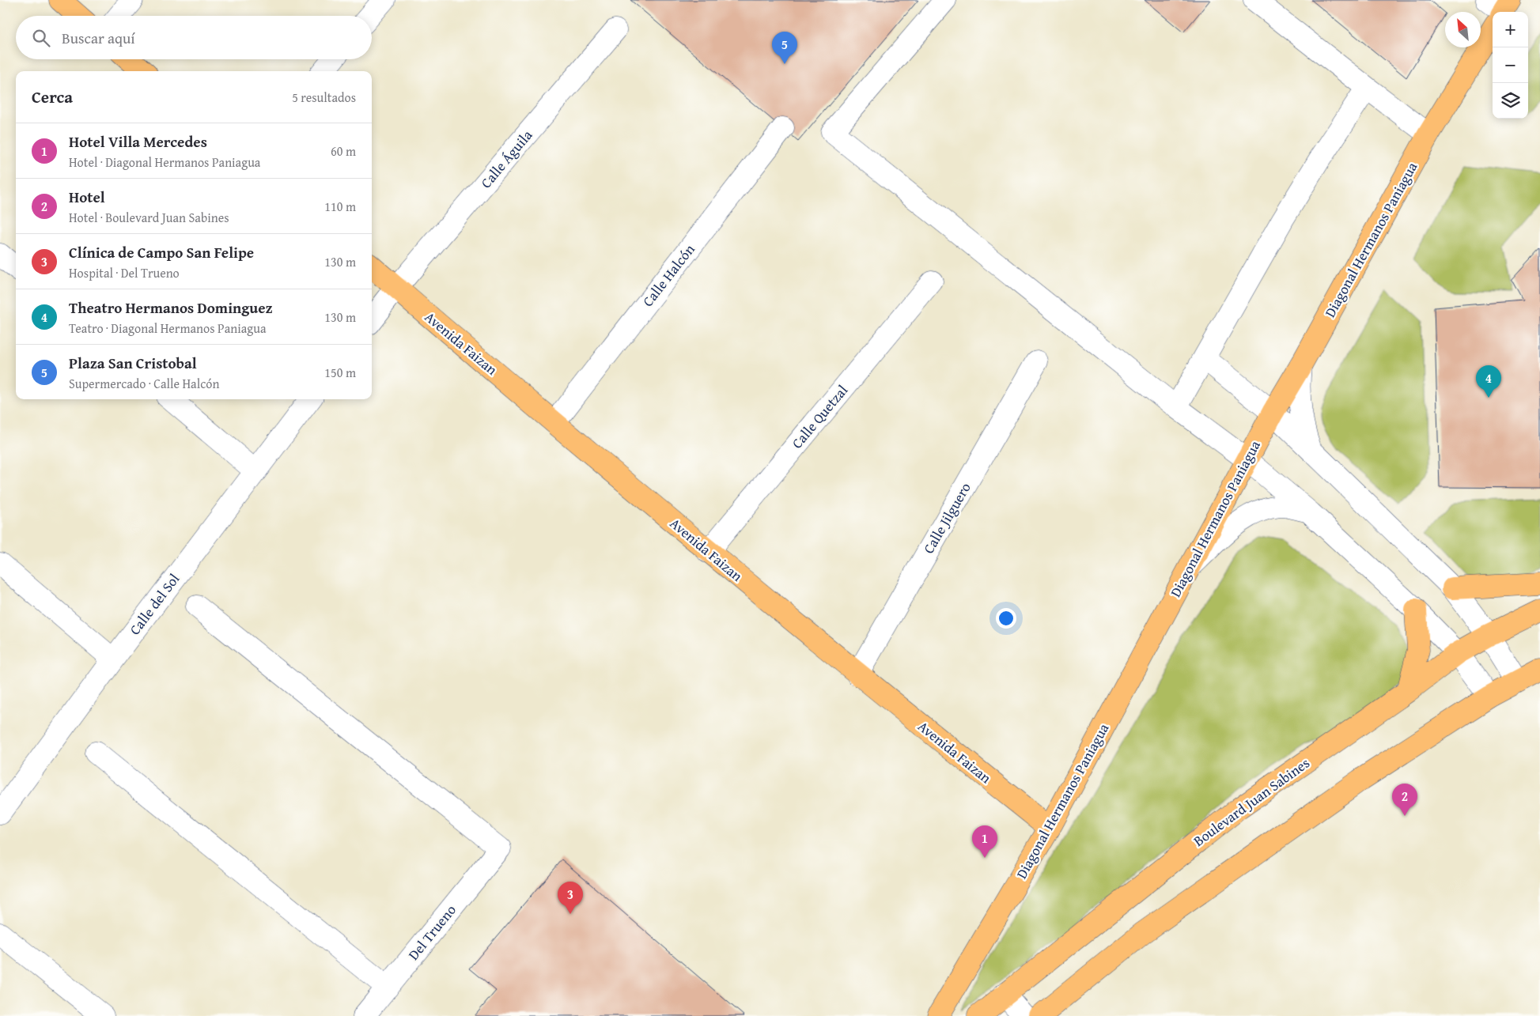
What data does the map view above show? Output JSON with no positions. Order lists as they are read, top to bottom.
{
  "streets": {
    "main road": ["Diagonal Hermanos Paniagua", "Avenida Faizan", "Boulevard Juan Sabines"],
    "street": [
      "Calle Águila",
      "Calle Halcón",
      "Calle Quetzal",
      "Calle Jilguero",
      "Calle del Sol",
      "Del Trueno"
    ]
  },
  "crossings": [
    ["Calle Águila", "Avenida Faizan"],
    ["Diagonal Hermanos Paniagua", "Avenida Faizan"],
    ["Calle Halcón", "Avenida Faizan"],
    ["Avenida Faizan", "Calle Quetzal"],
    ["Avenida Faizan", "Calle Jilguero"]
  ],
  "north": "top left",
  "page": {
    "map_buttons": ["+", "−"],
    "search": "Buscar aquí",
    "pins": [
      "5",
      "4",
      "2",
      "1",
      "3"
    ],
    "heading": ["Cerca", "5 resultados"],
    "list": [
      {
        "mark": "1",
        "name": "Hotel Villa Mercedes",
        "note": "Hotel · Diagonal Hermanos Paniagua",
        "value": "60 m"
      },
      {
        "mark": "2",
        "name": "Hotel",
        "note": "Hotel · Boulevard Juan Sabines",
        "value": "110 m"
      },
      {
        "mark": "3",
        "name": "Clínica de Campo San Felipe",
        "note": "Hospital · Del Trueno",
        "value": "130 m"
      },
      {
        "mark": "4",
        "name": "Theatro Hermanos Dominguez",
        "note": "Teatro · Diagonal Hermanos Paniagua",
        "value": "130 m"
      },
      {
        "mark": "5",
        "name": "Plaza San Cristobal",
        "note": "Supermercado · Calle Halcón",
        "value": "150 m"
      }
    ]
  }
}
